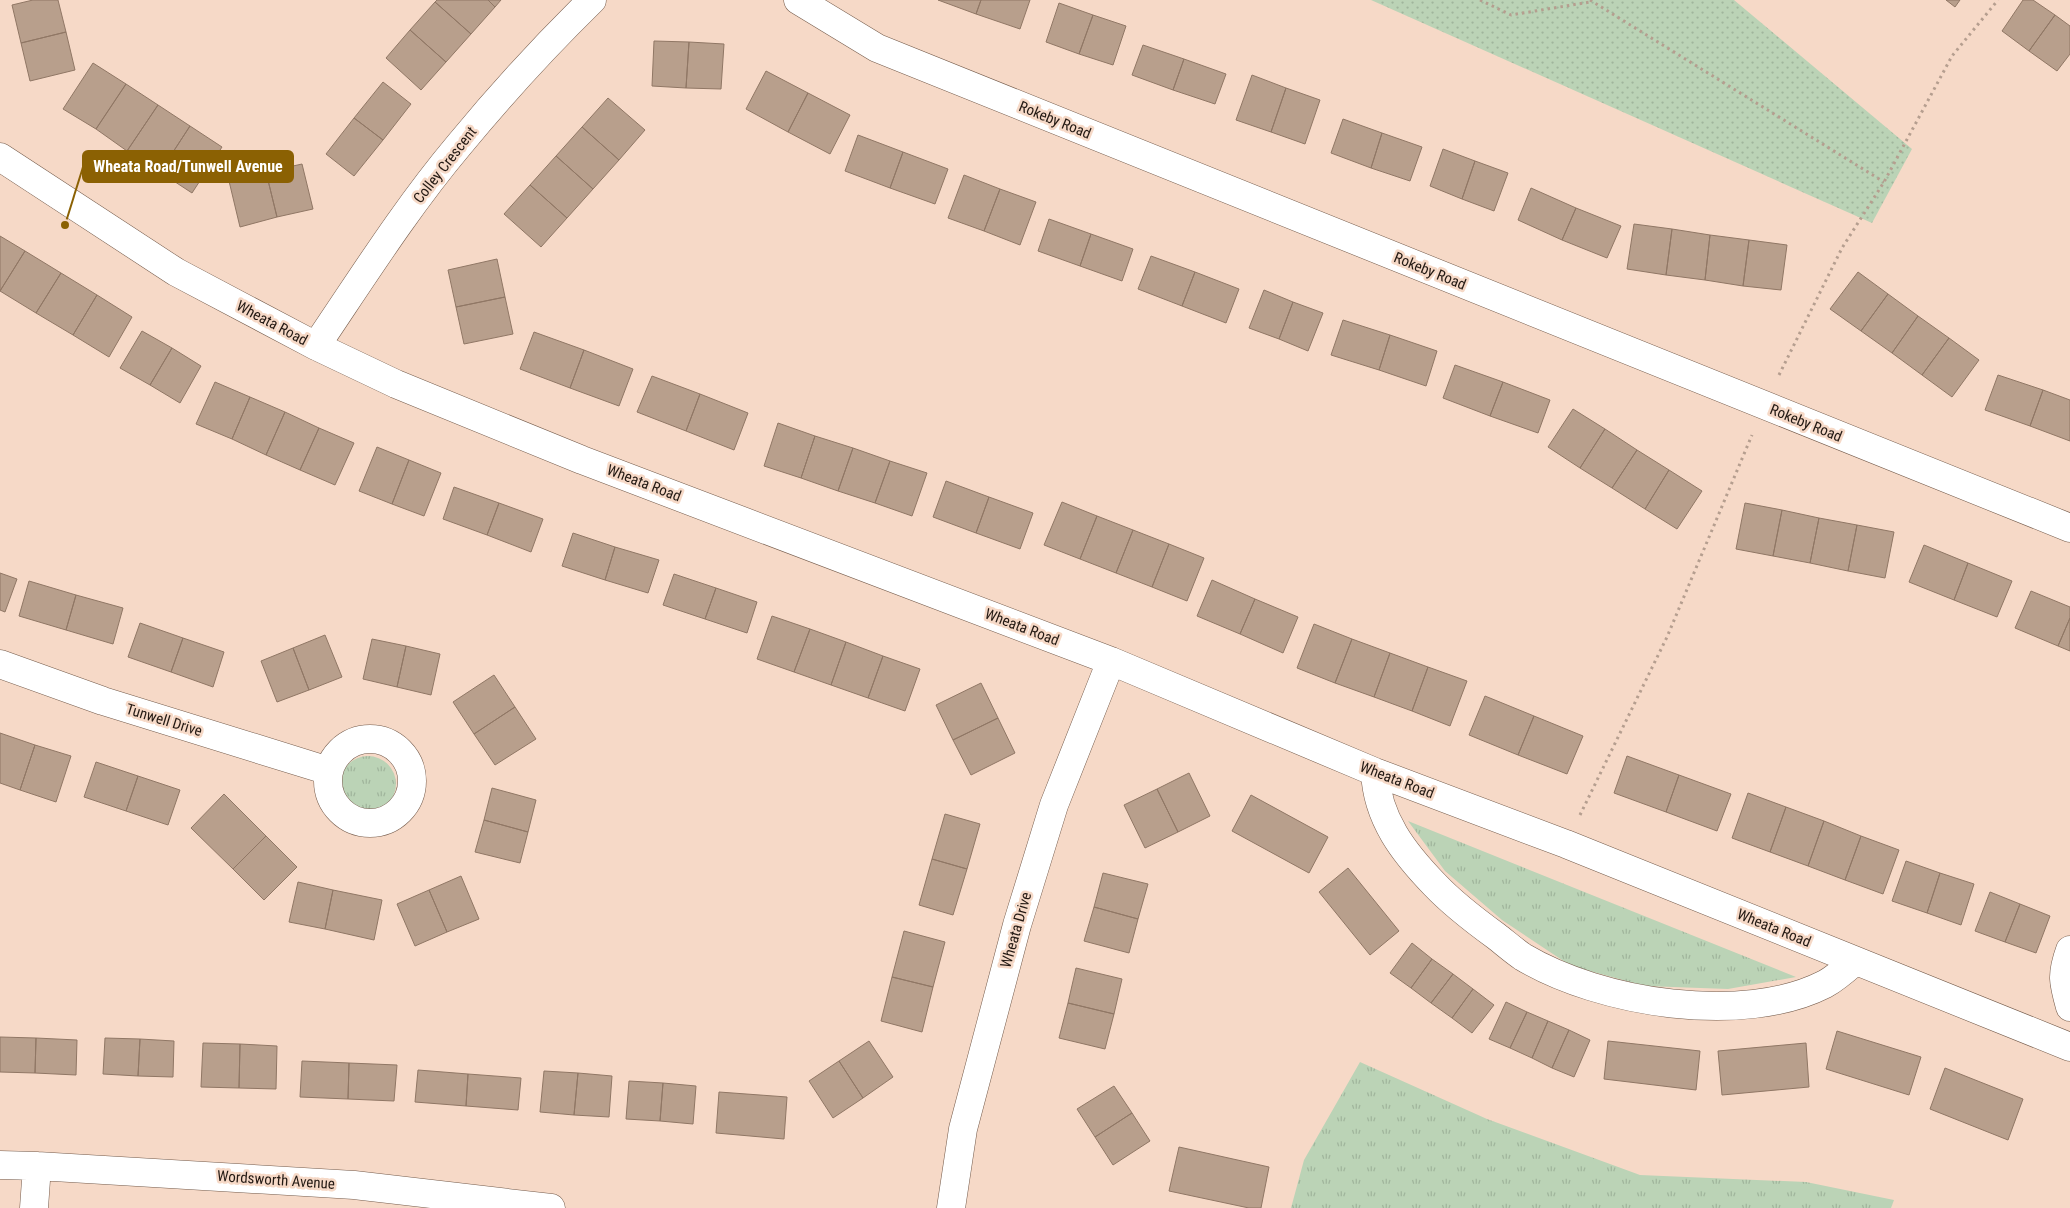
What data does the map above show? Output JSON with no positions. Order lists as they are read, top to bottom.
{
  "streets": {
    "street": [
      "Rokeby Road",
      "Colley Crescent",
      "Wheata Road",
      "Tunwell Drive",
      "Wheata Drive",
      "Wordsworth Avenue"
    ]
  },
  "crossings": [
    ["Colley Crescent", "Wheata Road"],
    ["Wheata Road", "Wheata Drive"]
  ],
  "places": ["Wheata Road/Tunwell Avenue"]
}
